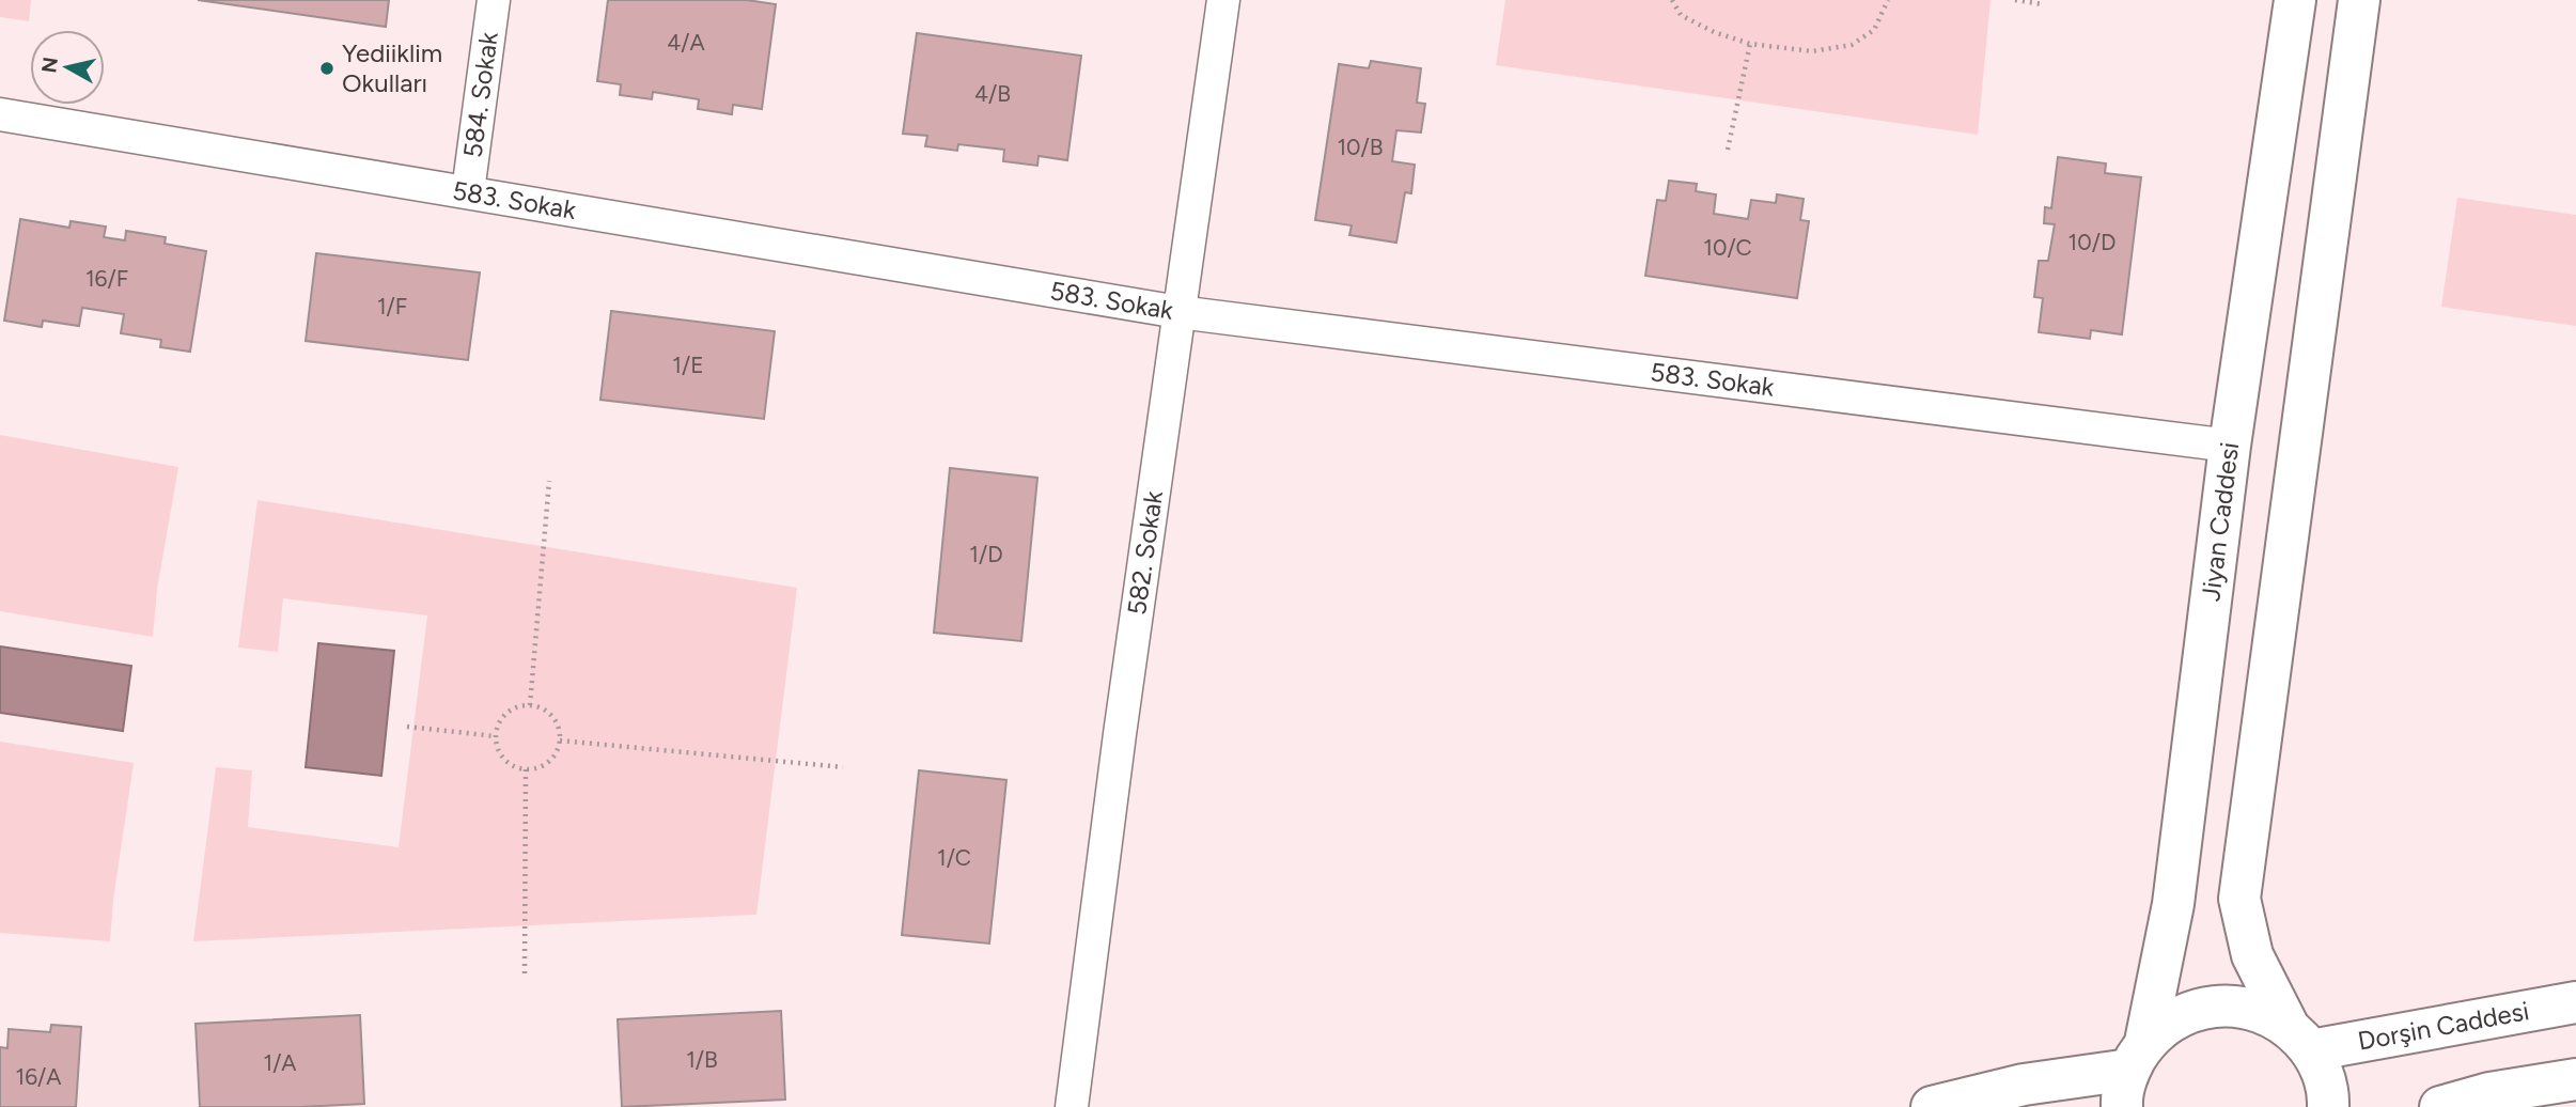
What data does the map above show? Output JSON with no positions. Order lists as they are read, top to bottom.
{
  "streets": {
    "main road": ["Jiyan Caddesi", "Dorşin Caddesi"],
    "street": ["584. Sokak", "583. Sokak", "582. Sokak"]
  },
  "crossings": [
    ["584. Sokak", "583. Sokak"],
    ["583. Sokak", "Jiyan Caddesi"],
    ["583. Sokak", "582. Sokak"]
  ],
  "places": ["Yediiklim Okulları"],
  "house_numbers": [
    "4/A",
    "4/B",
    "10/B",
    "10/D",
    "10/C",
    "16/F",
    "1/F",
    "1/E",
    "1/D",
    "1/C",
    "1/B",
    "1/A",
    "16/A"
  ],
  "north": "left"
}
